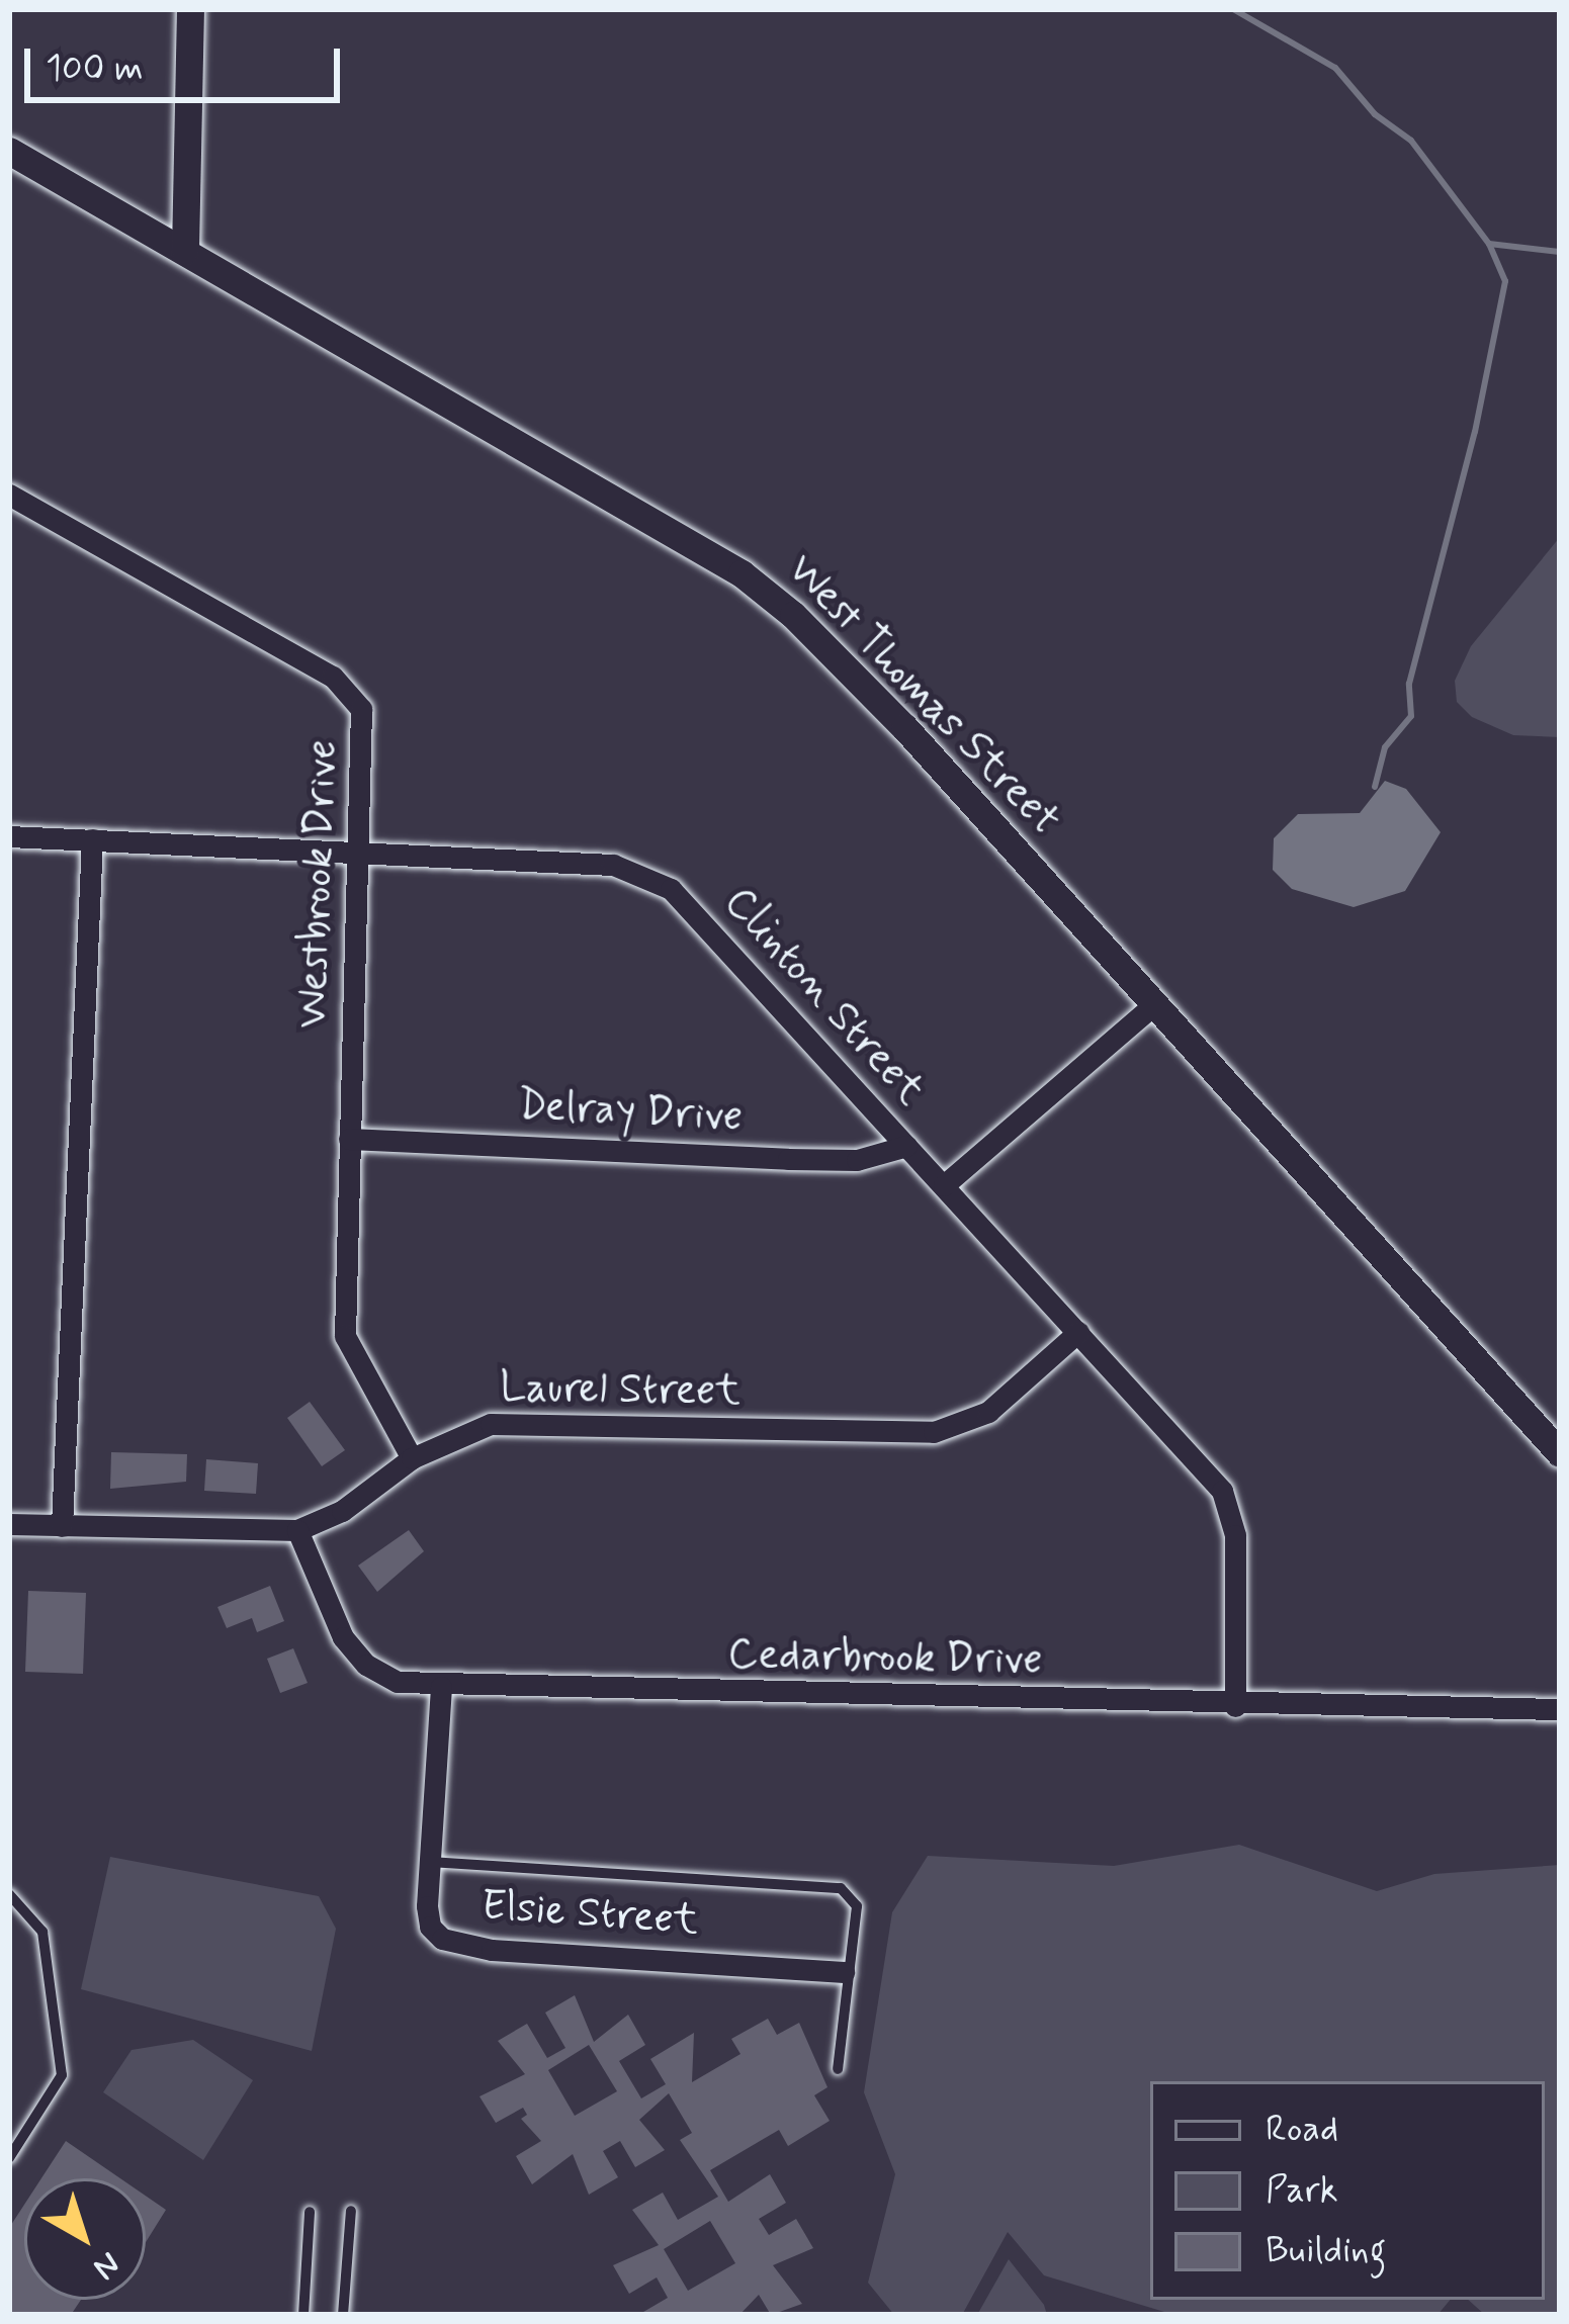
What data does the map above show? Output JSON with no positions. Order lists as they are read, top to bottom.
{
  "streets": {
    "street": [
      "West Thomas Street",
      "Westbrook Drive",
      "Clinton Street",
      "Delray Drive",
      "Laurel Street",
      "Cedarbrook Drive",
      "Elsie Street"
    ]
  },
  "crossings": [
    ["Westbrook Drive", "Clinton Street"],
    ["Westbrook Drive", "Delray Drive"],
    ["Westbrook Drive", "Laurel Street"],
    ["Clinton Street", "Delray Drive"],
    ["Clinton Street", "Laurel Street"],
    ["Clinton Street", "Cedarbrook Drive"],
    ["Laurel Street", "Cedarbrook Drive"],
    ["Cedarbrook Drive", "Elsie Street"]
  ],
  "legend": ["Road", "Park", "Building"],
  "scale_bar": "100 m",
  "north": "bottom right"
}
